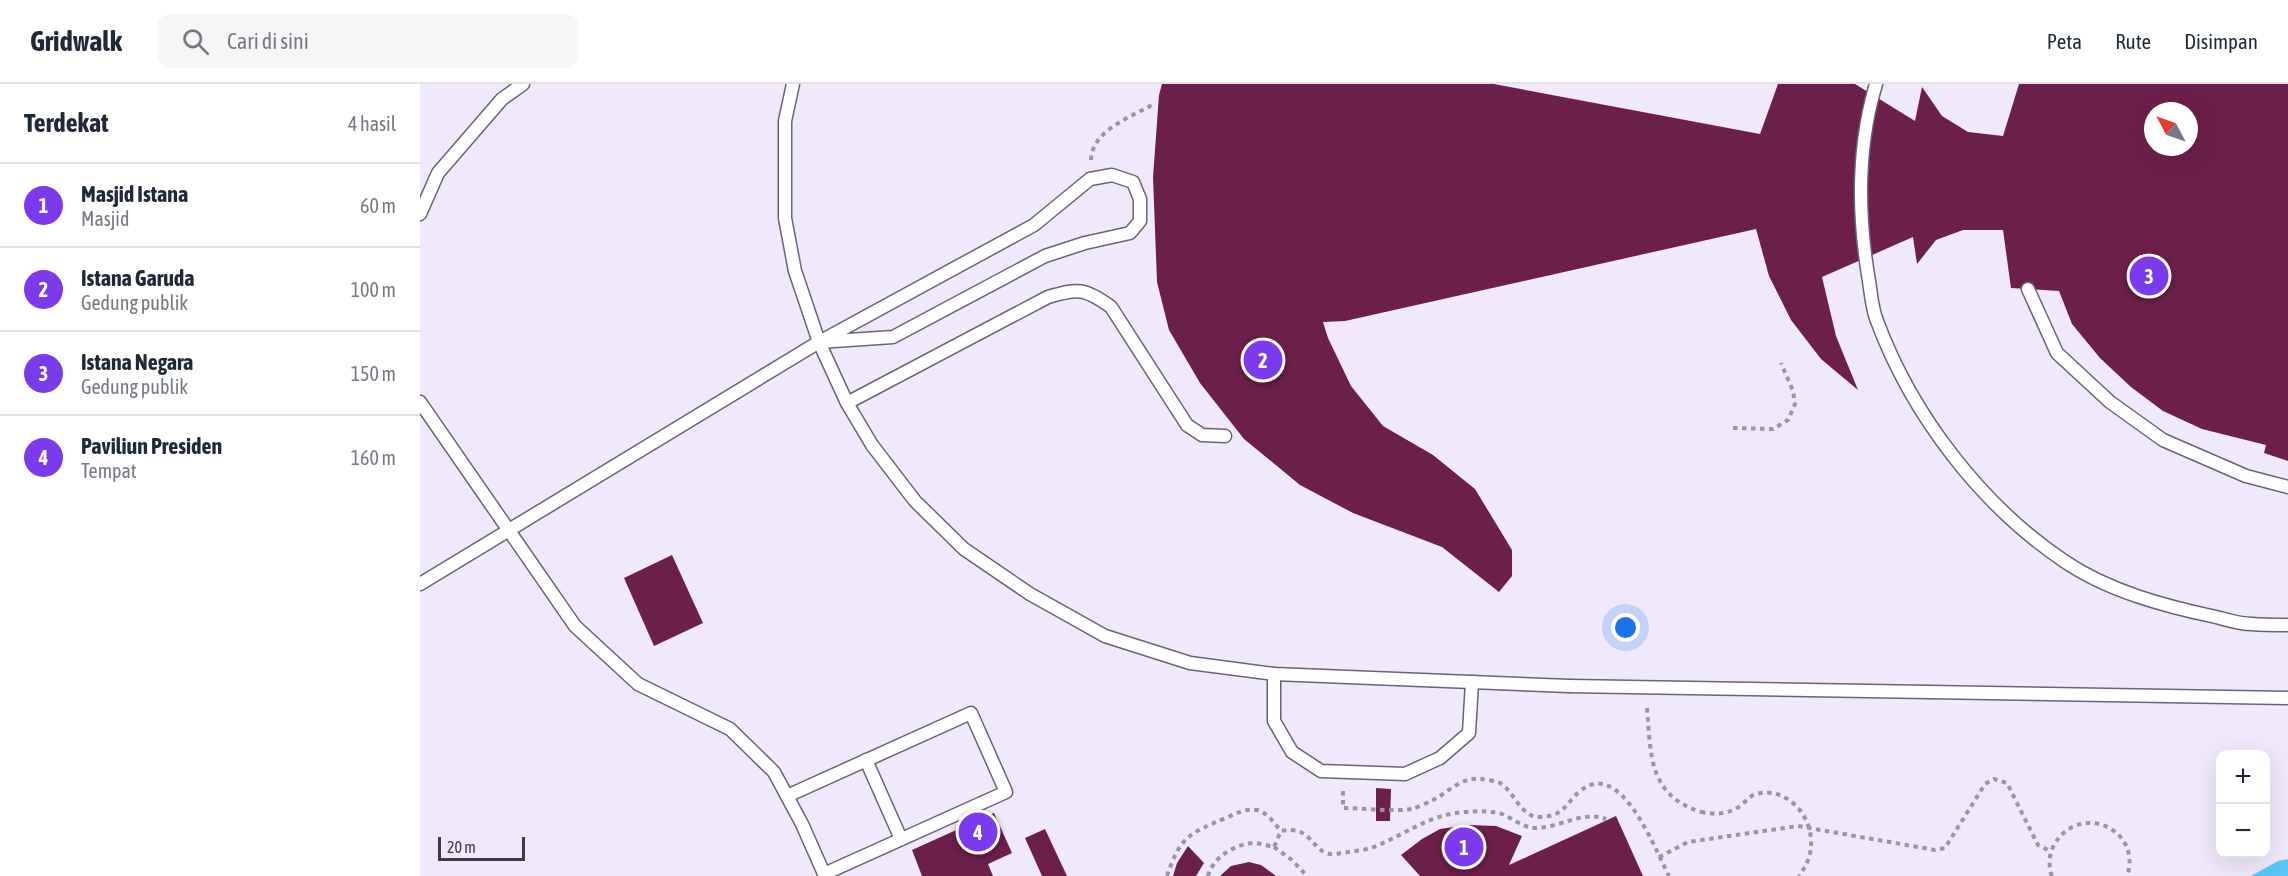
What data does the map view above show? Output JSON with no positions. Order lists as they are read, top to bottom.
{
  "scale_bar": "20 m",
  "north": "top left",
  "page": {
    "header": "Gridwalk",
    "search": "Cari di sini",
    "nav": ["Peta", "Rute", "Disimpan"],
    "heading": ["Terdekat", "4 hasil"],
    "list": [
      {
        "mark": "1",
        "name": "Masjid Istana",
        "note": "Masjid",
        "value": "60 m"
      },
      {
        "mark": "2",
        "name": "Istana Garuda",
        "note": "Gedung publik",
        "value": "100 m"
      },
      {
        "mark": "3",
        "name": "Istana Negara",
        "note": "Gedung publik",
        "value": "150 m"
      },
      {
        "mark": "4",
        "name": "Paviliun Presiden",
        "note": "Tempat",
        "value": "160 m"
      }
    ],
    "pins": [
      "3",
      "2",
      "4",
      "1"
    ],
    "map_buttons": ["+", "−"],
    "scale": "20 m"
  }
}
